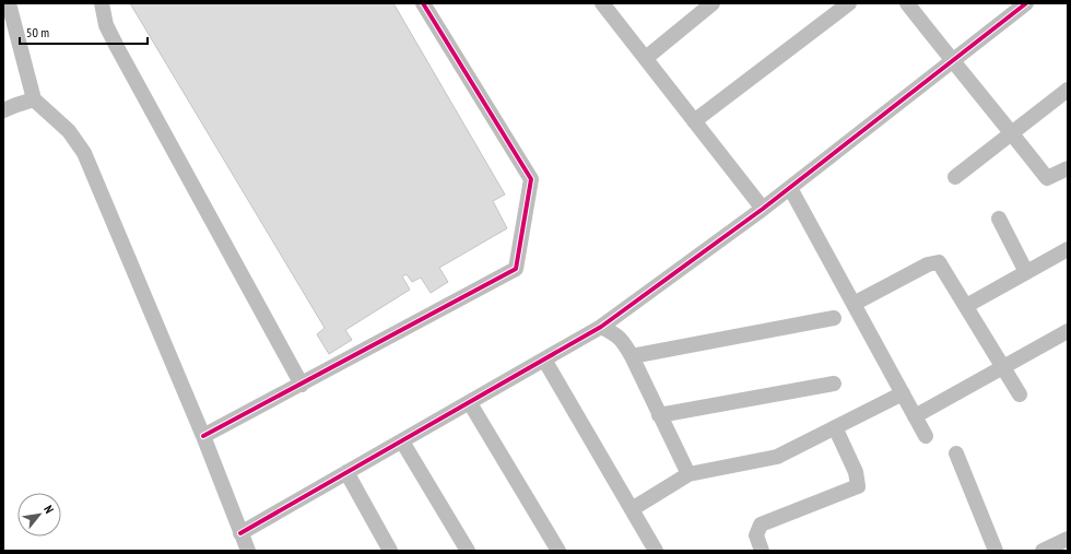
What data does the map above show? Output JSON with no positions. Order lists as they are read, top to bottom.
{
  "scale_bar": "50 m",
  "north": "top right"
}
